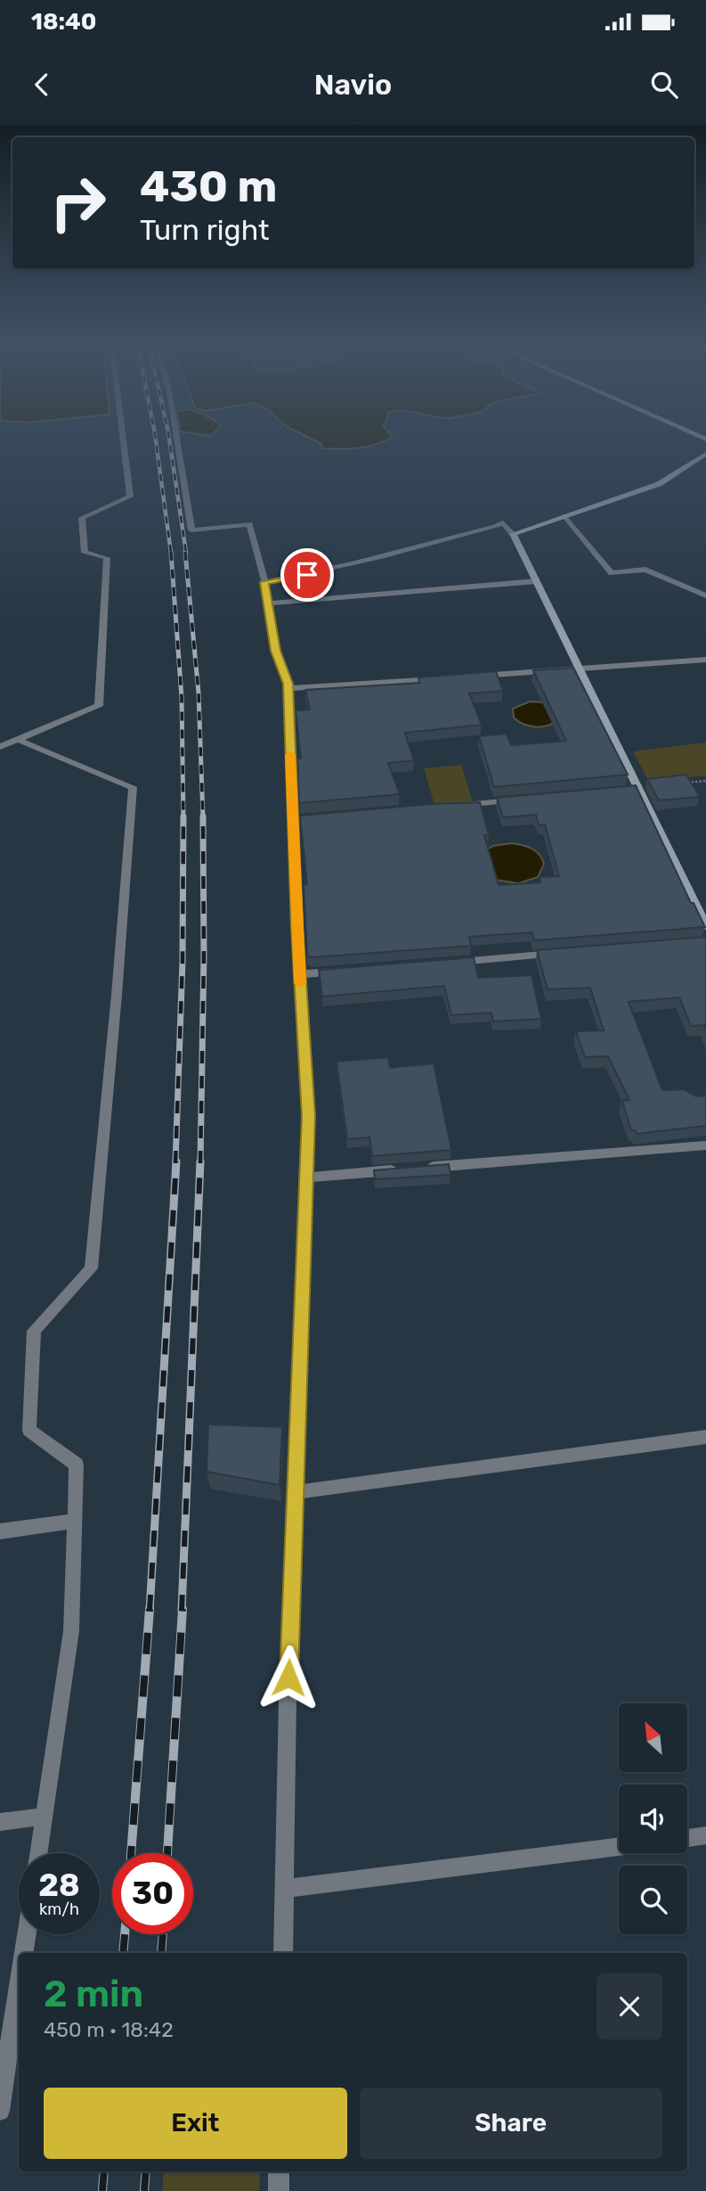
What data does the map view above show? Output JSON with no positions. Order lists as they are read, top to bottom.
{
  "north": "top left",
  "page": {
    "status": "18:40",
    "header": "Navio",
    "turn": ["430 m", "Turn right"],
    "speed": "28 km/h",
    "limit": "30",
    "heading": ["2 min", "450 m · 18:42"],
    "buttons": ["Exit", "Share"]
  }
}
